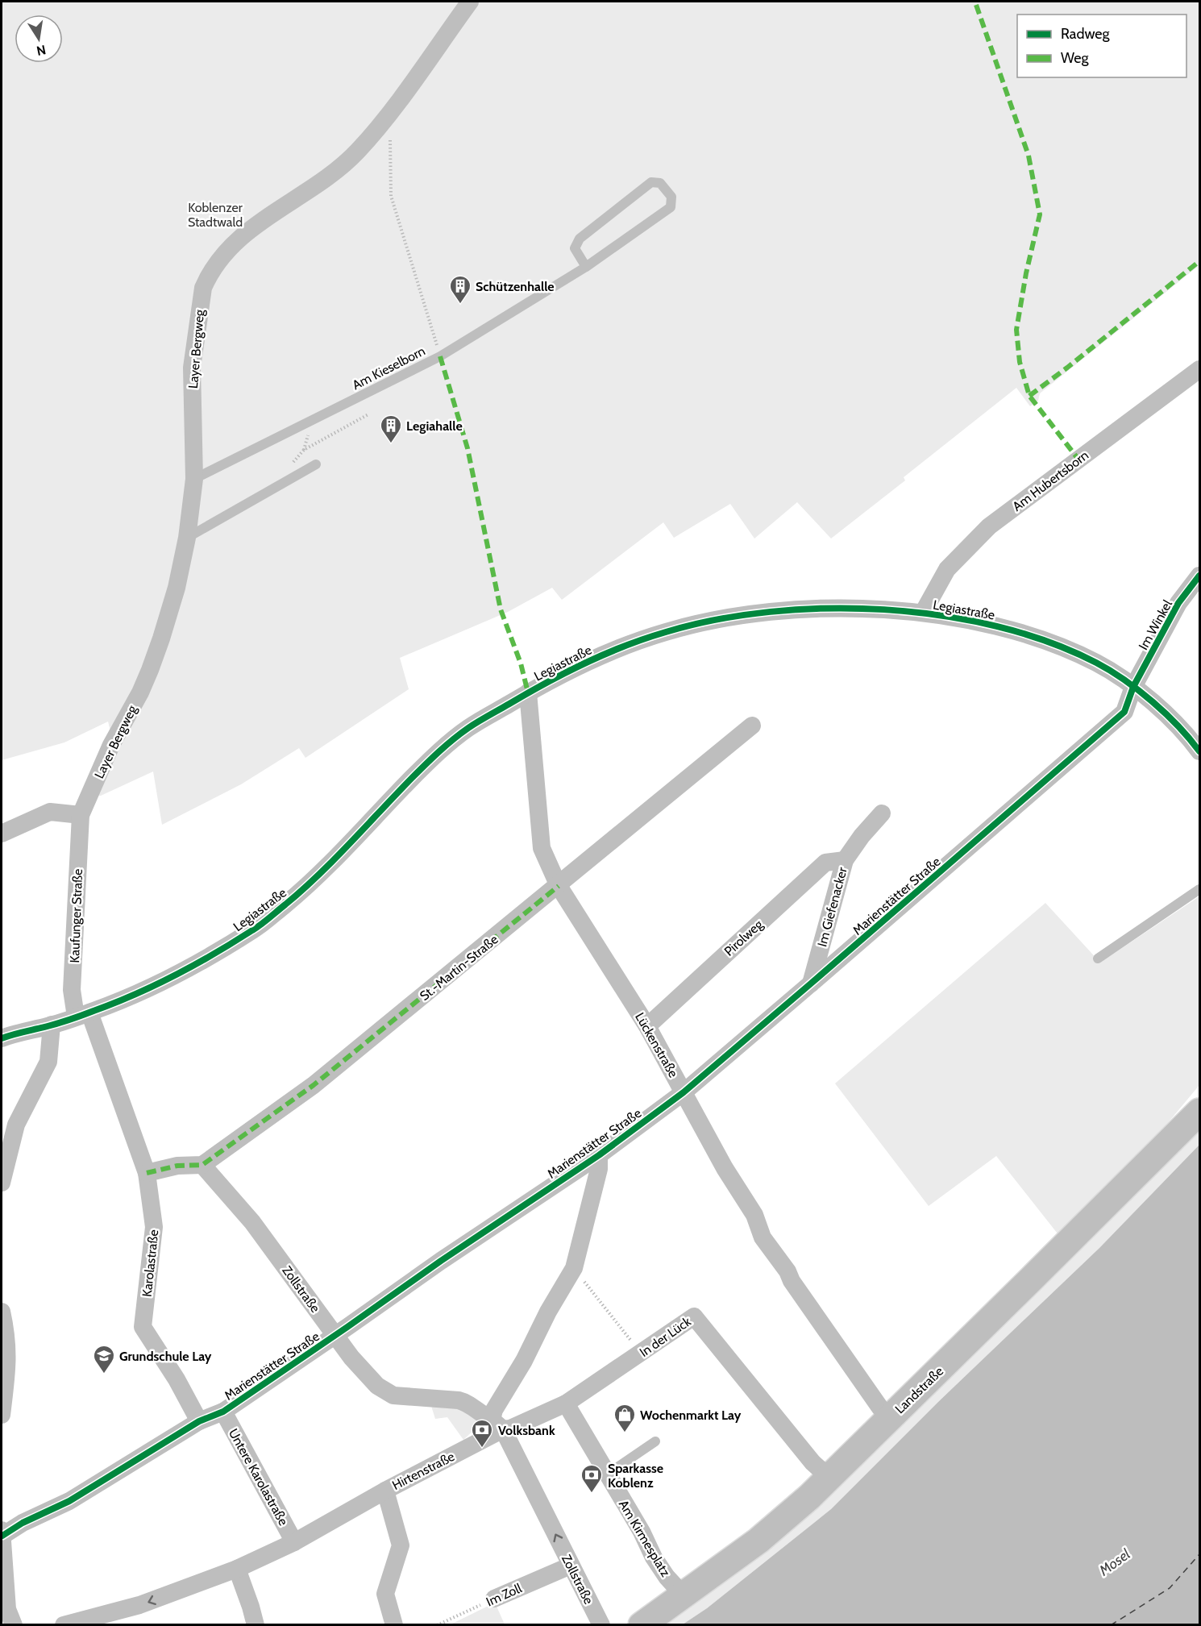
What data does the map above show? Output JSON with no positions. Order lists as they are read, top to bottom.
{
  "streets": {
    "main road": ["Landstraße"],
    "street": [
      "Layer Bergweg",
      "Am Hubertsborn",
      "Legiastraße",
      "Im Winkel",
      "Marienstätter Straße",
      "Im Giefenacker",
      "Kaufunger Straße",
      "Pirolweg",
      "St.-Martin-Straße",
      "Lückenstraße",
      "Karolastraße",
      "Zollstraße",
      "In der Lück",
      "Hirtenstraße",
      "Untere Karolastraße",
      "Am Kirmesplatz",
      "Im Zoll"
    ],
    "lane": ["Am Kieselborn"]
  },
  "crossings": [
    ["Layer Bergweg", "Am Kieselborn"],
    ["Layer Bergweg", "Kaufunger Straße"],
    ["Am Hubertsborn", "Legiastraße"],
    ["Legiastraße", "Im Winkel"],
    ["Legiastraße", "Marienstätter Straße"],
    ["Legiastraße", "Kaufunger Straße"],
    ["Legiastraße", "Lückenstraße"],
    ["Legiastraße", "Karolastraße"],
    ["Im Winkel", "Marienstätter Straße"],
    ["Marienstätter Straße", "Im Giefenacker"],
    ["Marienstätter Straße", "Lückenstraße"],
    ["Marienstätter Straße", "Karolastraße"],
    ["Marienstätter Straße", "Zollstraße"],
    ["Marienstätter Straße", "Untere Karolastraße"],
    ["Im Giefenacker", "Pirolweg"],
    ["Kaufunger Straße", "Karolastraße"],
    ["Pirolweg", "Lückenstraße"],
    ["St.-Martin-Straße", "Lückenstraße"],
    ["St.-Martin-Straße", "Zollstraße"],
    ["Lückenstraße", "Landstraße"],
    ["Zollstraße", "In der Lück"],
    ["Zollstraße", "Hirtenstraße"],
    ["Zollstraße", "Im Zoll"],
    ["In der Lück", "Landstraße"],
    ["In der Lück", "Hirtenstraße"],
    ["In der Lück", "Am Kirmesplatz"],
    ["Landstraße", "Am Kirmesplatz"],
    ["Hirtenstraße", "Untere Karolastraße"]
  ],
  "one_way": ["Hirtenstraße"],
  "water": ["Mosel"],
  "parks": ["Koblenzer Stadtwald"],
  "places": {
    "building": ["Schützenhalle", "Legiahalle"],
    "school or university": ["Grundschule Lay"],
    "shop": ["Wochenmarkt Lay"],
    "bank": ["Volksbank", "Sparkasse Koblenz"]
  },
  "legend": ["Radweg", "Weg"],
  "north": "bottom"
}
